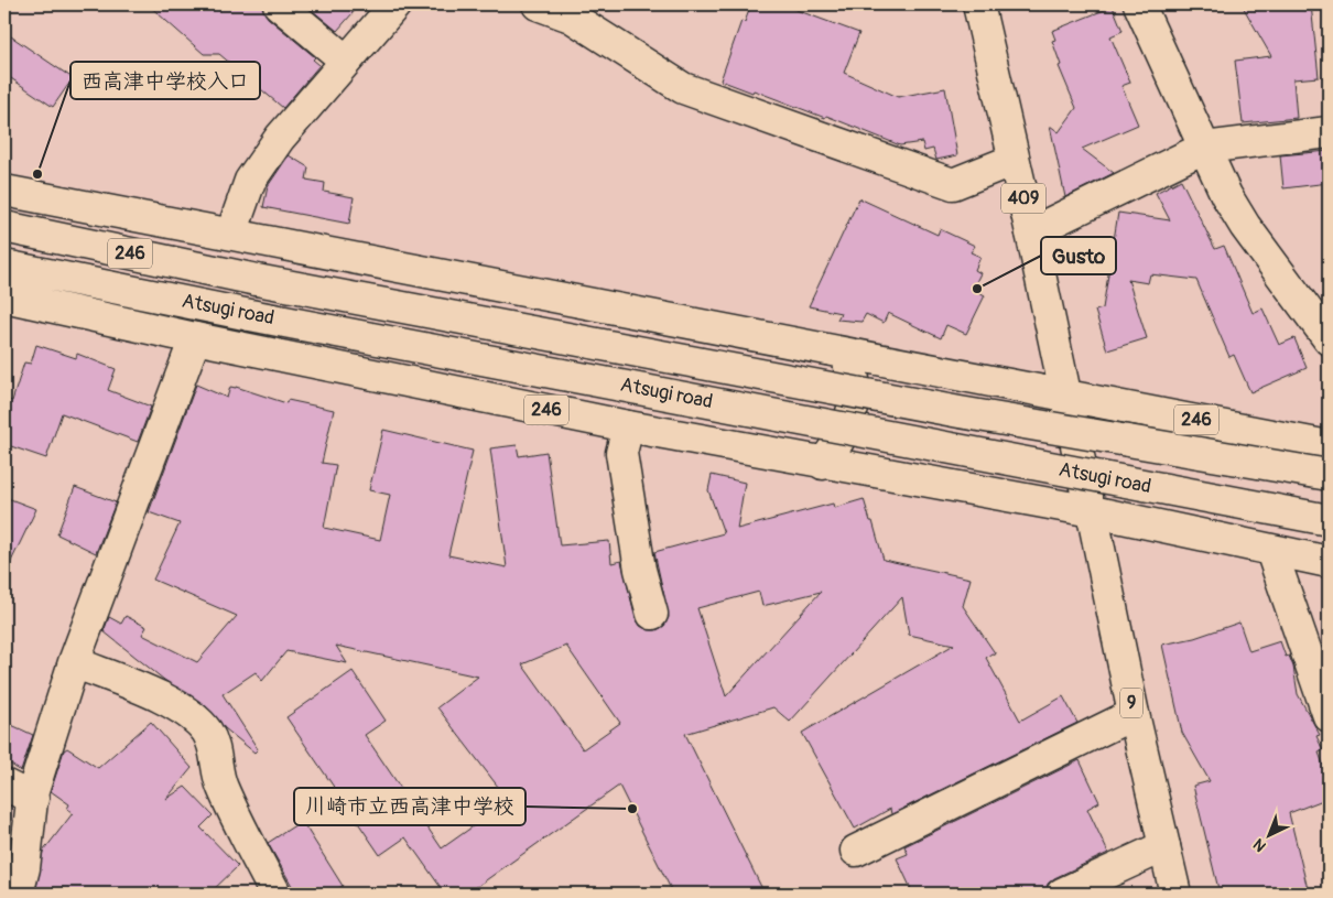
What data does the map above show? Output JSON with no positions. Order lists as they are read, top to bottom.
{
  "streets": {
    "main road": [
      "409",
      "246",
      "Atsugi road",
      "9"
    ]
  },
  "crossings": [
    ["409", "246"],
    ["409", "9"],
    ["246", "9"]
  ],
  "places": ["西高津中学校入口", "Gusto", "川崎市立西高津中学校"],
  "north": "bottom left"
}
